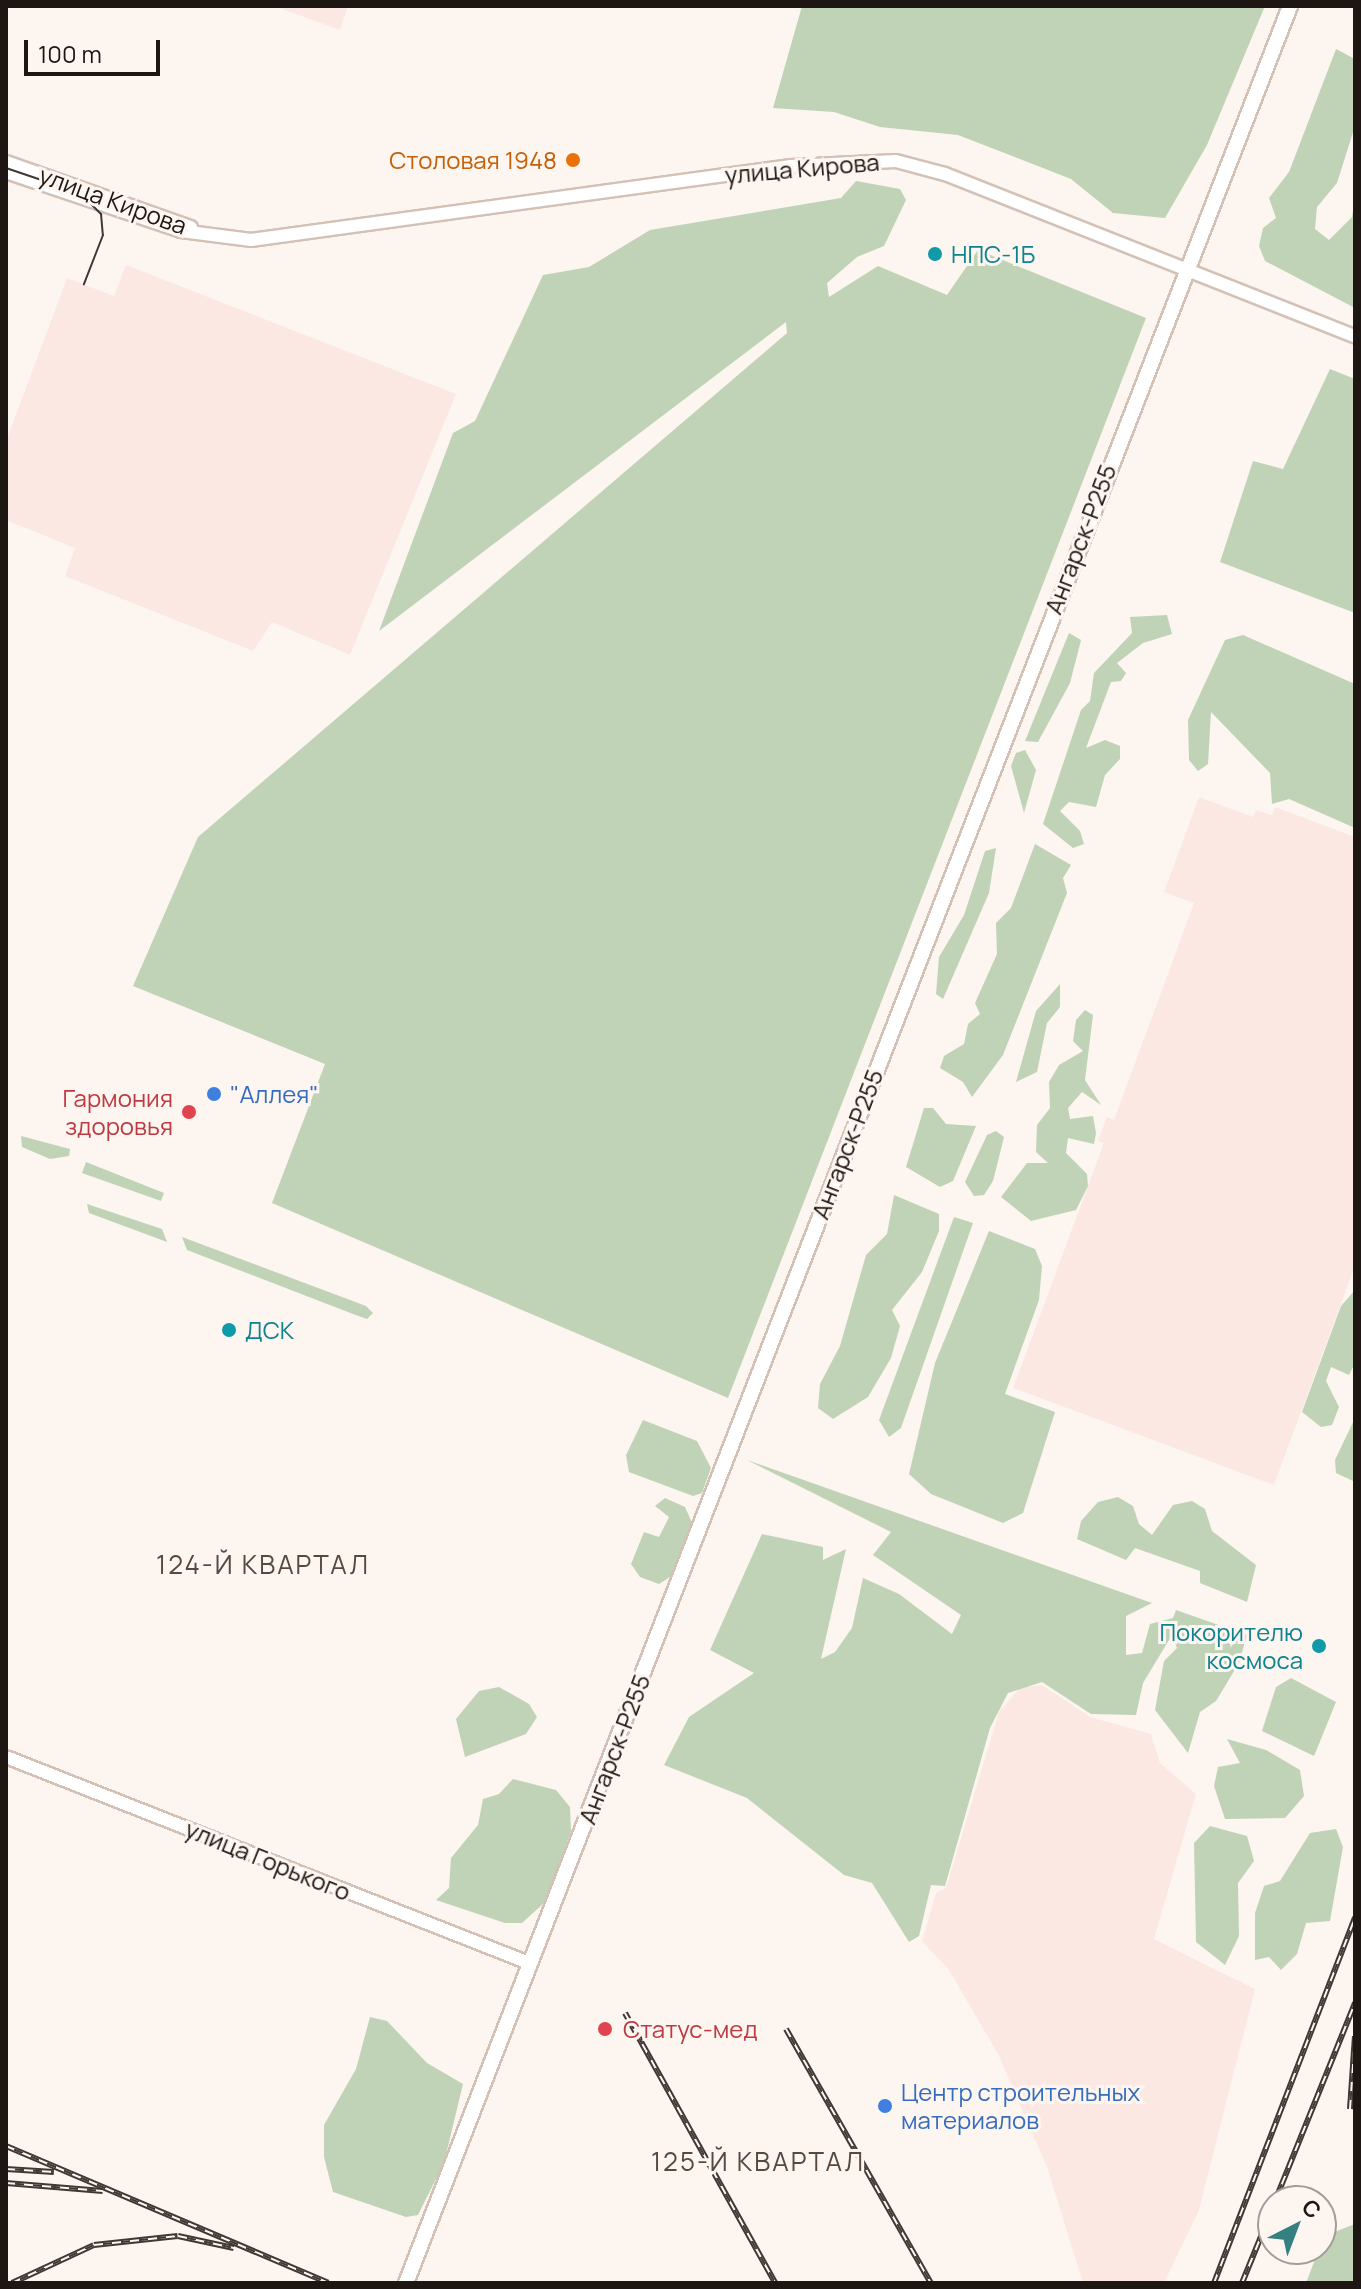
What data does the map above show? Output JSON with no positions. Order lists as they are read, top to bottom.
{
  "streets": {
    "main road": ["Ангарск-Р255"],
    "street": ["улица Кирова", "улица Горького"]
  },
  "crossings": [
    ["улица Кирова", "Ангарск-Р255"],
    ["Ангарск-Р255", "улица Горького"]
  ],
  "districts": ["124-Й КВАРТАЛ", "125-Й КВАРТАЛ"],
  "places": [
    "Столовая 1948",
    "НПС-1Б",
    "\"Аллея\"",
    "Гармония здоровья",
    "ДСК",
    "Покорителю космоса",
    "Статус-мед",
    "Центр строительных материалов"
  ],
  "scale_bar": "100 m",
  "north": "top right"
}
